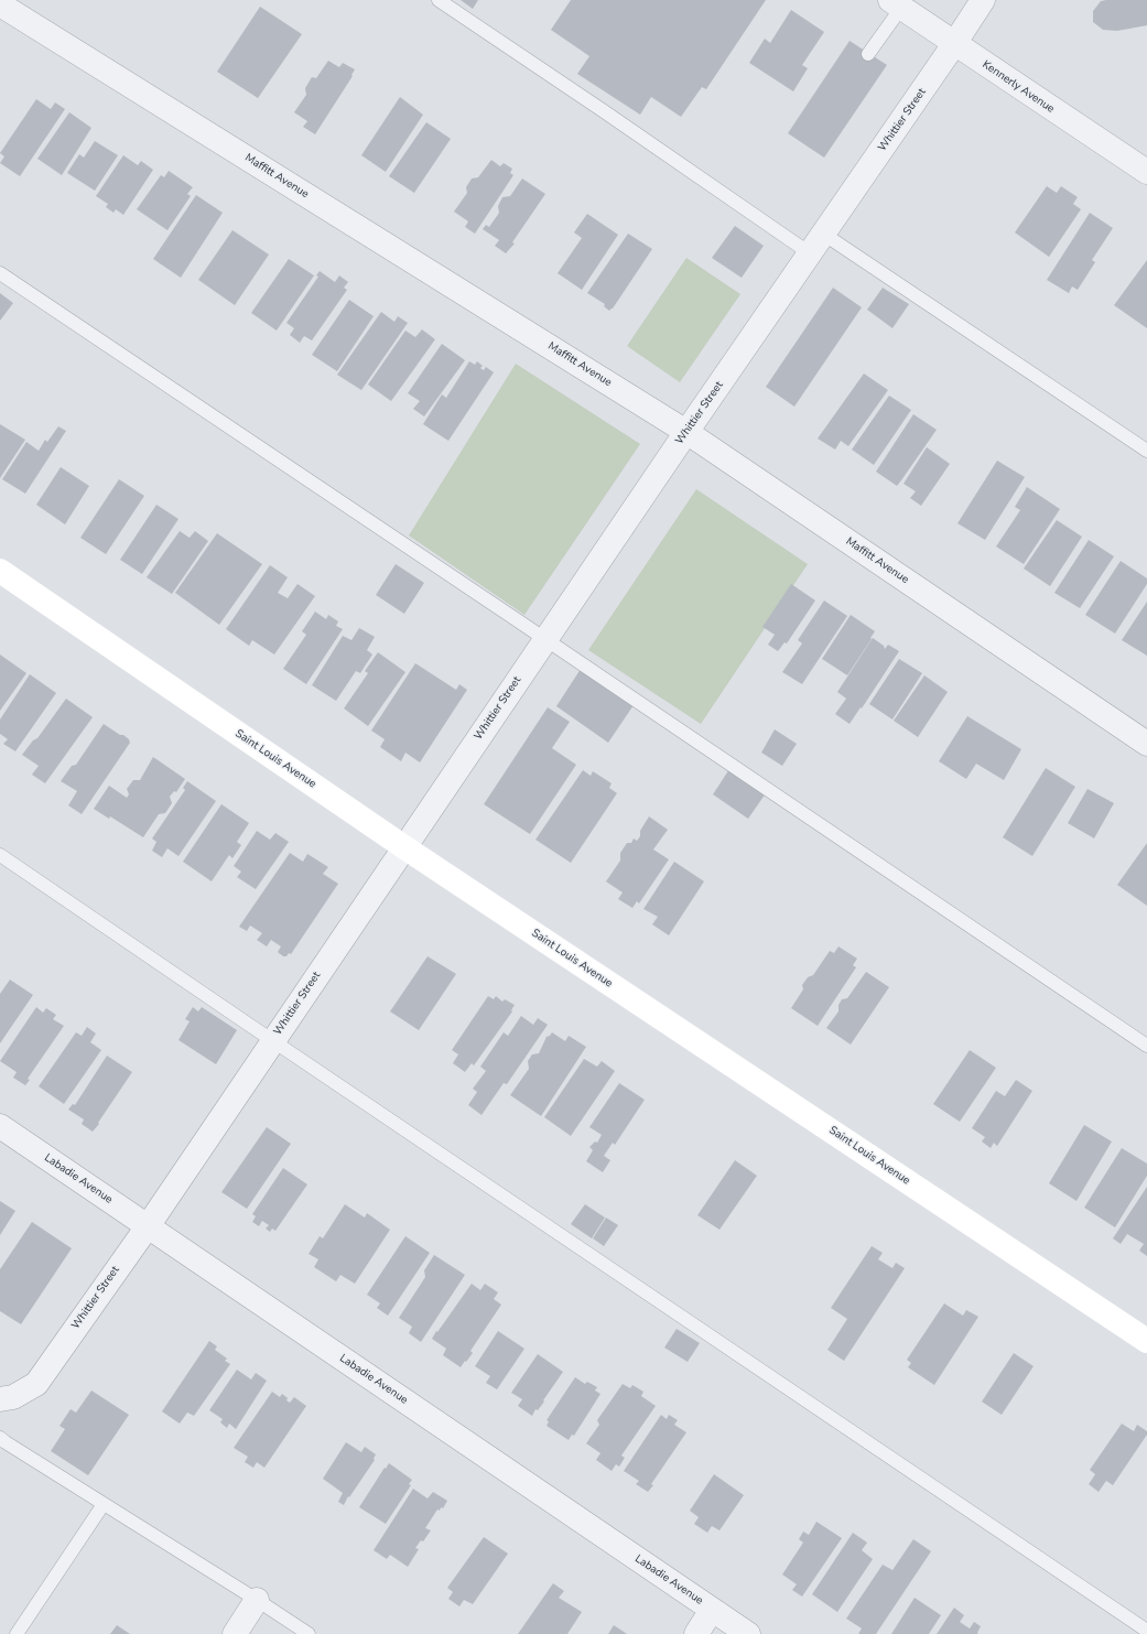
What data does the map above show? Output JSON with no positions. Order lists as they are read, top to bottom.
{
  "streets": {
    "street": [
      "Kennerly Avenue",
      "Whittier Street",
      "Maffitt Avenue",
      "Saint Louis Avenue",
      "Labadie Avenue"
    ]
  },
  "crossings": [
    ["Kennerly Avenue", "Whittier Street"],
    ["Whittier Street", "Maffitt Avenue"],
    ["Whittier Street", "Saint Louis Avenue"],
    ["Whittier Street", "Labadie Avenue"]
  ]
}
